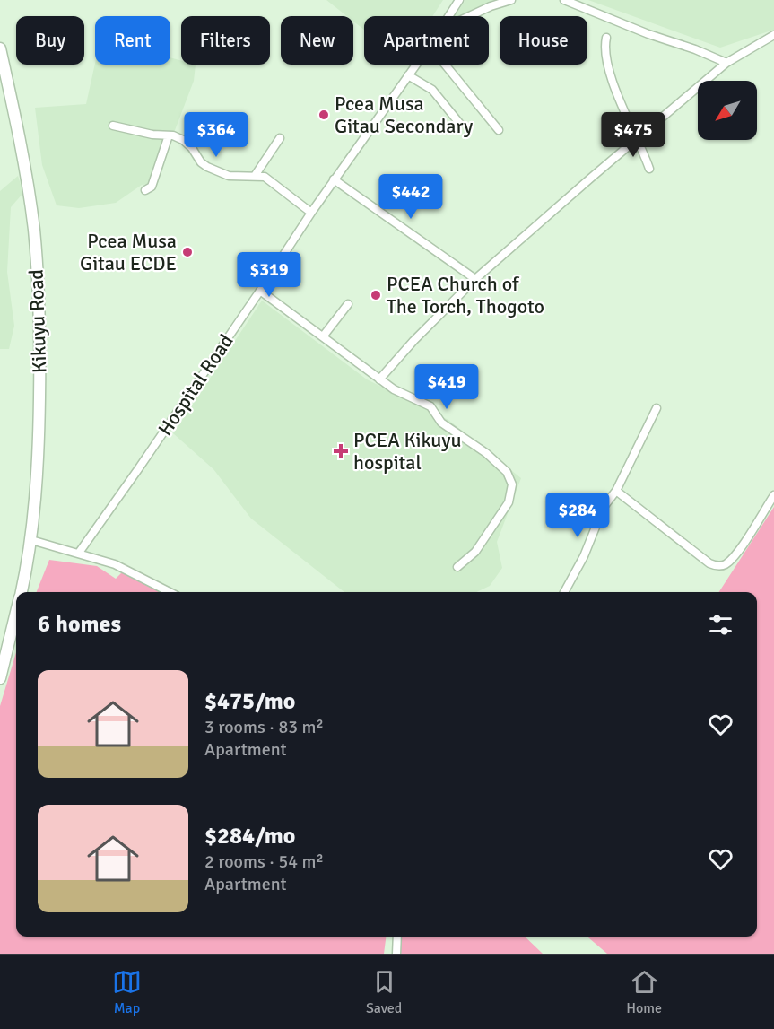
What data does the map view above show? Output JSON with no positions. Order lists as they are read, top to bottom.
{
  "streets": {
    "main road": ["Kikuyu Road"],
    "street": ["Hospital Road"]
  },
  "places": {
    "other": ["Pcea Musa Gitau Secondary", "Pcea Musa Gitau ECDE", "PCEA Church of The Torch, Thogoto"],
    "health": ["PCEA Kikuyu hospital"]
  },
  "north": "bottom left",
  "page": {
    "chip": [
      "Buy",
      "Rent",
      "Filters",
      "New",
      "Apartment",
      "House"
    ],
    "price": [
      "$364",
      "$475",
      "$442",
      "$319",
      "$419",
      "$284"
    ],
    "heading": "6 homes",
    "list": [
      {
        "name": "$475/mo",
        "note": "3 rooms · 83 m² · Apartment"
      },
      {
        "name": "$284/mo",
        "note": "2 rooms · 54 m² · Apartment"
      }
    ],
    "tabs": ["Map", "Saved", "Home"]
  }
}
